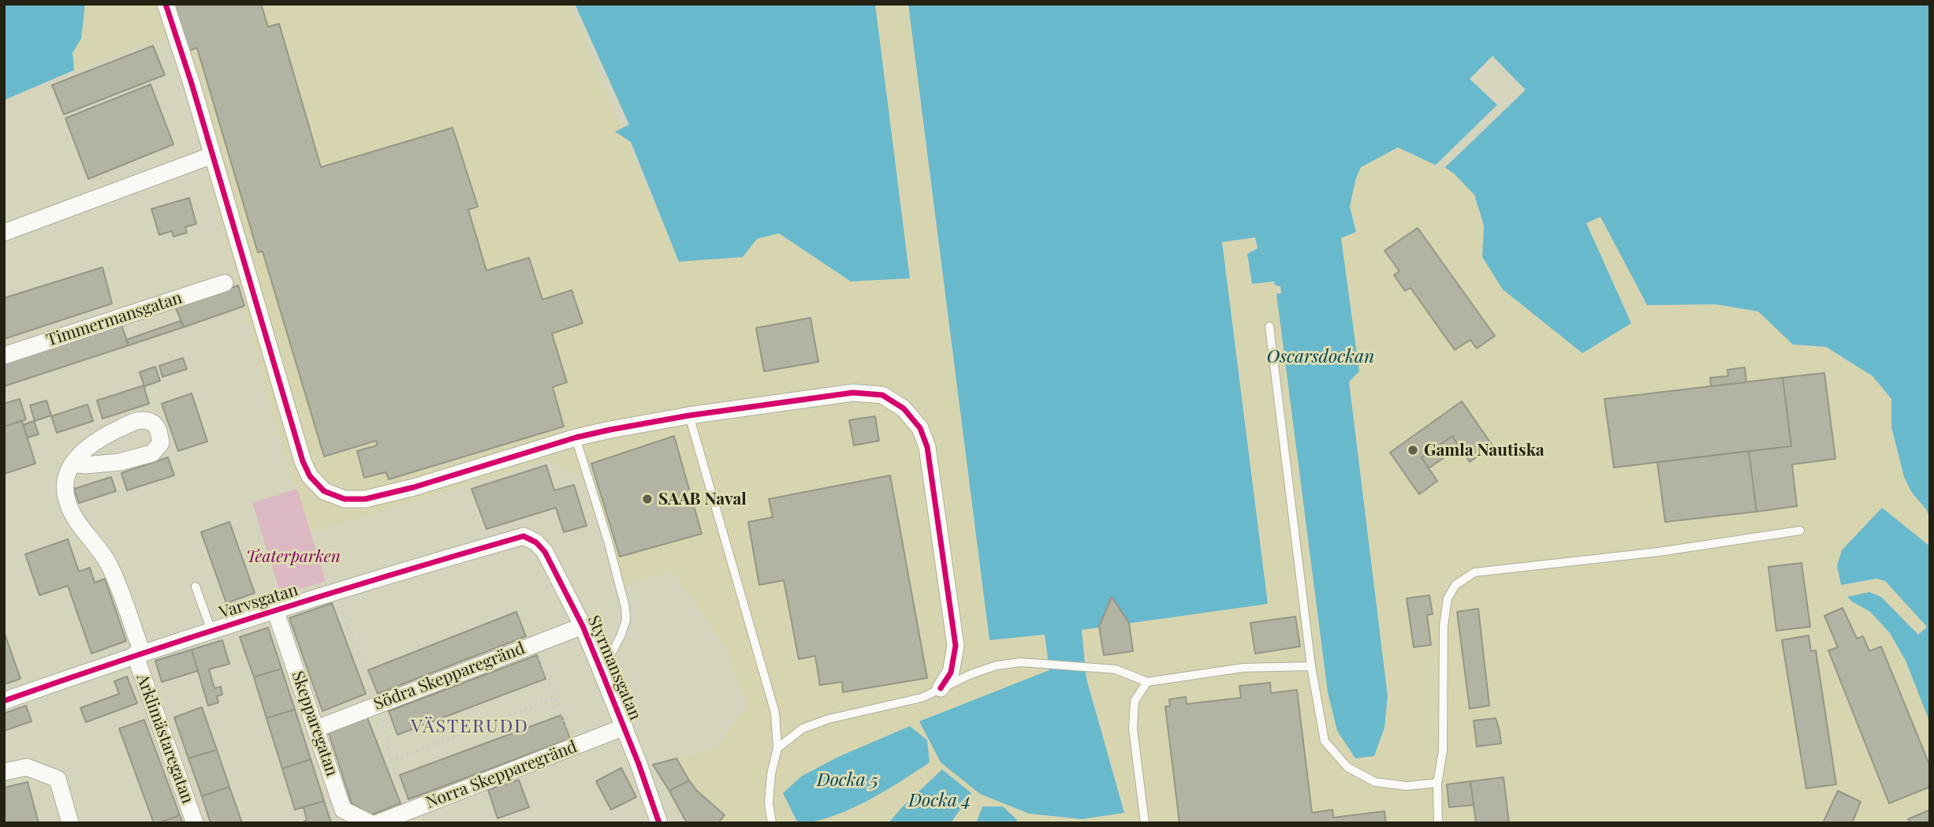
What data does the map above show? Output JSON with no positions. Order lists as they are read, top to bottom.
{
  "streets": {
    "street": [
      "Timmermansgatan",
      "Varvsgatan",
      "Styrmansgatan",
      "Södra Skepparegränd",
      "Skepparegatan",
      "Arklimästaregatan",
      "Norra Skepparegränd"
    ]
  },
  "crossings": [
    ["Varvsgatan", "Styrmansgatan"],
    ["Varvsgatan", "Skepparegatan"],
    ["Varvsgatan", "Arklimästaregatan"],
    ["Styrmansgatan", "Södra Skepparegränd"],
    ["Styrmansgatan", "Norra Skepparegränd"],
    ["Södra Skepparegränd", "Skepparegatan"]
  ],
  "districts": ["VÄSTERUDD"],
  "water": ["Oscarsdockan", "Docka 5", "Docka 4"],
  "parks": ["Teaterparken"],
  "places": ["Gamla Nautiska", "SAAB Naval"]
}
